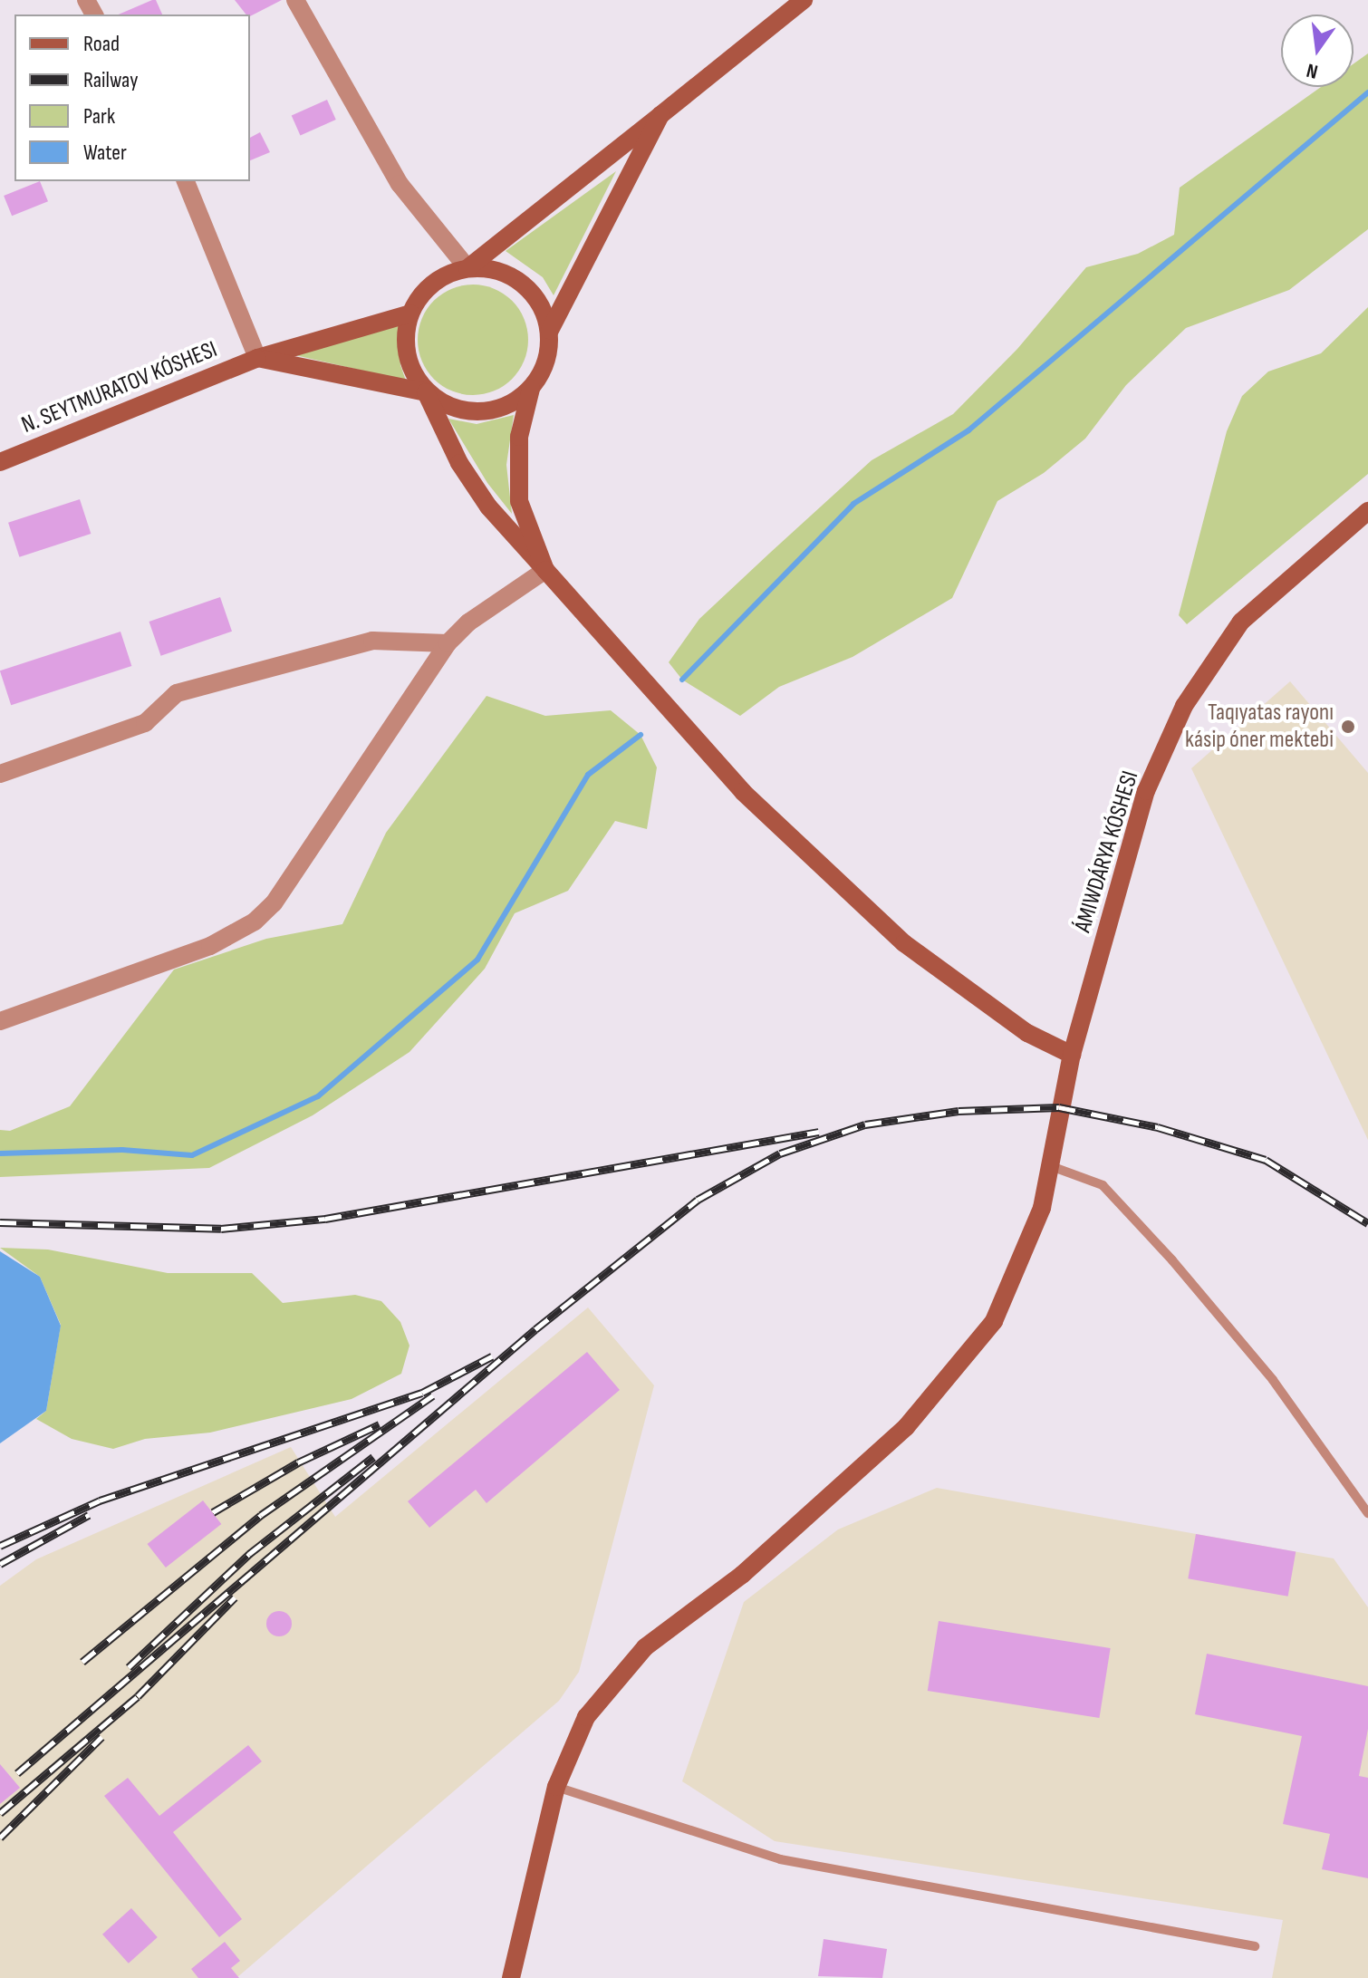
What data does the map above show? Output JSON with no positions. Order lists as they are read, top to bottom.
{
  "streets": {
    "street": ["N. SEYTMURATOV KÓSHESI", "ÁMIWDÁRYA KÓSHESI"]
  },
  "places": ["Taqıyatas rayonı kásip óner mektebi"],
  "legend": [
    "Road",
    "Railway",
    "Park",
    "Water"
  ],
  "north": "bottom"
}
